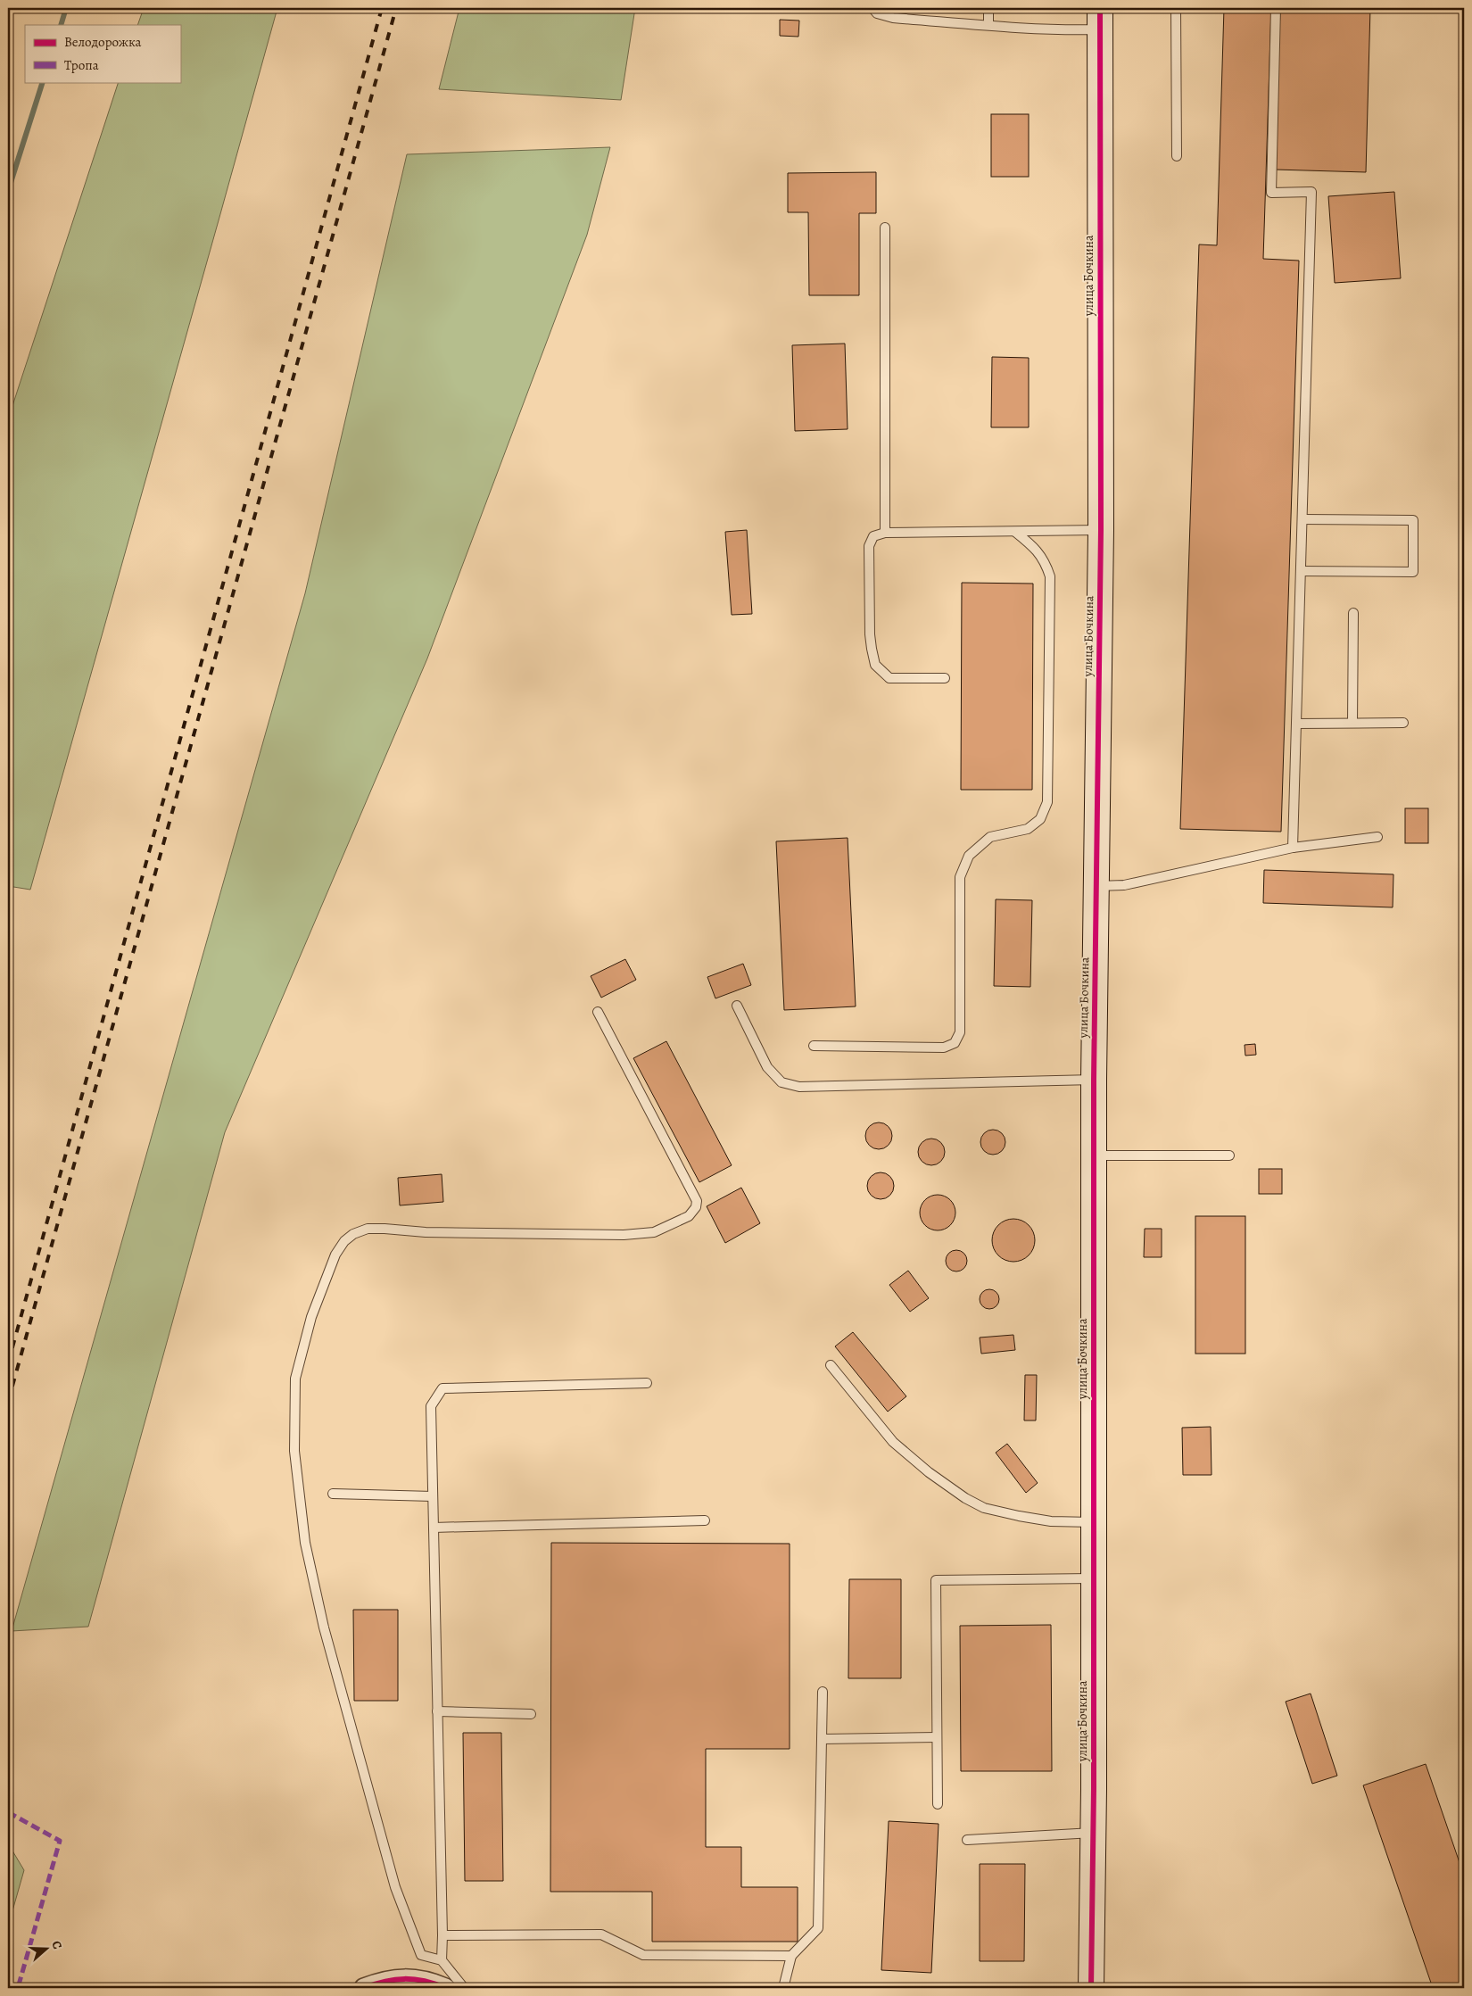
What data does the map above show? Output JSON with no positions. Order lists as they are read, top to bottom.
{
  "streets": {
    "street": ["улица Бочкина"]
  },
  "legend": ["Велодорожка", "Тропа"],
  "north": "right"
}
